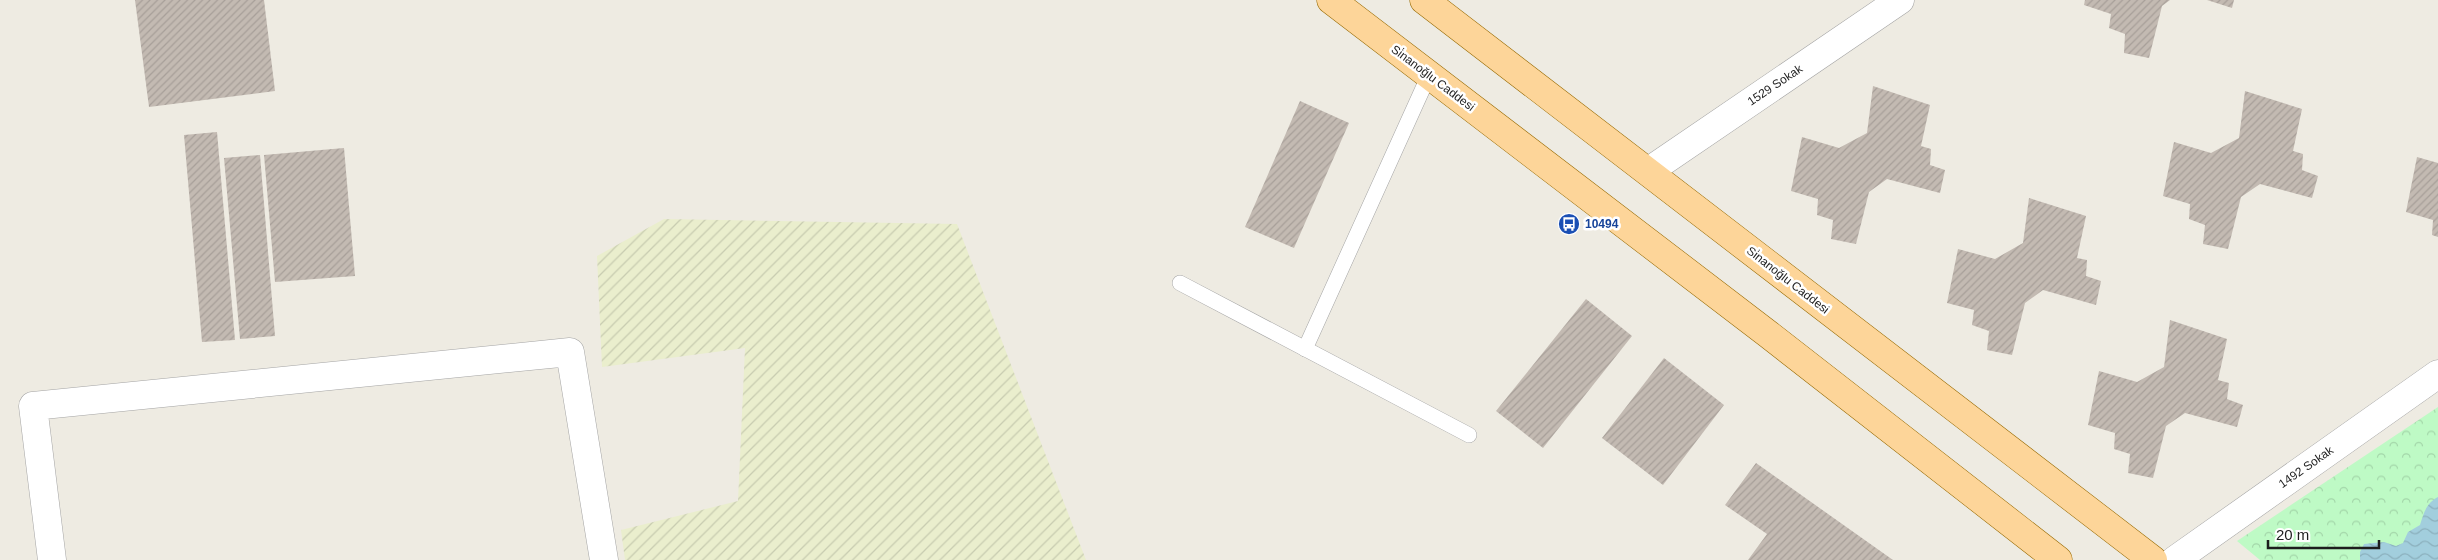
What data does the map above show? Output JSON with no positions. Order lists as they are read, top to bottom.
{
  "streets": {
    "main road": ["Si̇nanoğlu Caddesi"],
    "street": ["1529 Sokak", "1492 Sokak"]
  },
  "crossings": [
    ["Si̇nanoğlu Caddesi", "1529 Sokak"]
  ],
  "places": {
    "bus stop": ["10494"]
  },
  "scale_bar": "20 m"
}
